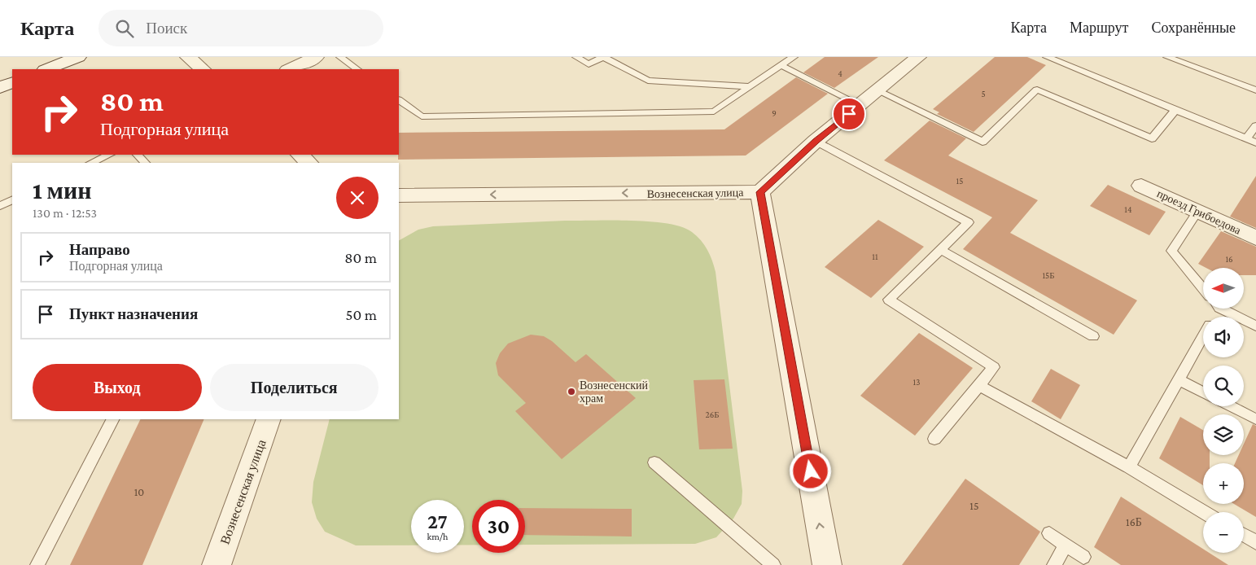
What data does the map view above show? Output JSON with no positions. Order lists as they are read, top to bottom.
{
  "streets": {
    "street": ["Вознесенская улица", "проезд Грибоедова"]
  },
  "one_way": ["Вознесенская улица"],
  "places": ["Вознесенский храм"],
  "house_numbers": [
    "4",
    "5",
    "9",
    "15",
    "14",
    "11",
    "16",
    "15Б",
    "13",
    "26Б",
    "10",
    "15",
    "16Б"
  ],
  "north": "left",
  "page": {
    "header": "Карта",
    "search": "Поиск",
    "nav": ["Карта", "Маршрут", "Сохранённые"],
    "turn": ["80 m", "Подгорная улица"],
    "heading": ["1 мин", "130 m · 12:53"],
    "list": [
      {
        "name": "Направо",
        "note": "Подгорная улица",
        "value": "80 m"
      },
      {
        "name": "Пункт назначения",
        "value": "50 m"
      }
    ],
    "map_buttons": ["+", "−"],
    "buttons": ["Выход", "Поделиться"],
    "speed": "27 km/h",
    "limit": "30"
  }
}
